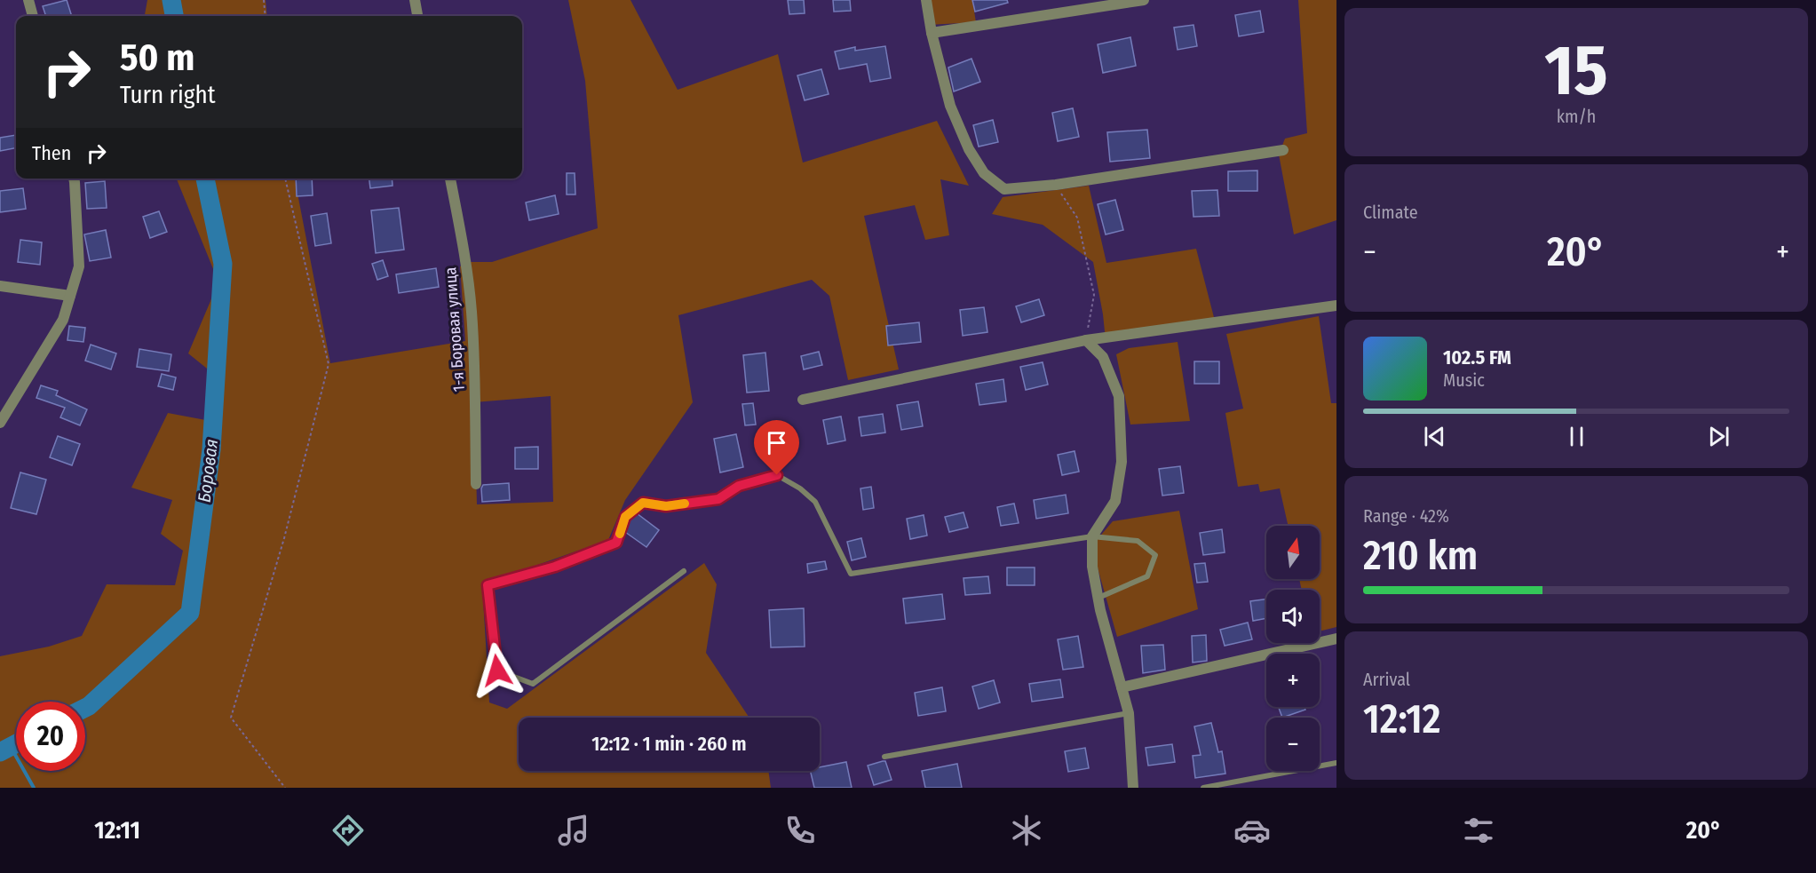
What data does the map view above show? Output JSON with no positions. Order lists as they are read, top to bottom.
{
  "streets": {
    "street": ["1-я Боровая улица"]
  },
  "water": ["Боровая"],
  "north": "top",
  "page": {
    "tile": [
      ["15", "km/h"],
      "Climate",
      ["Range · 42%", "210 km"],
      ["Arrival", "12:12"]
    ],
    "turn": ["50 m", "Turn right"],
    "then": "Then",
    "heat": ["−", "20°", "+"],
    "song": ["102.5 FM", "Music"],
    "map_buttons": ["+", "−"],
    "limit": "20",
    "trip": "12:12 · 1 min · 260 m",
    "tabs": ["12:11", "20°"]
  }
}
